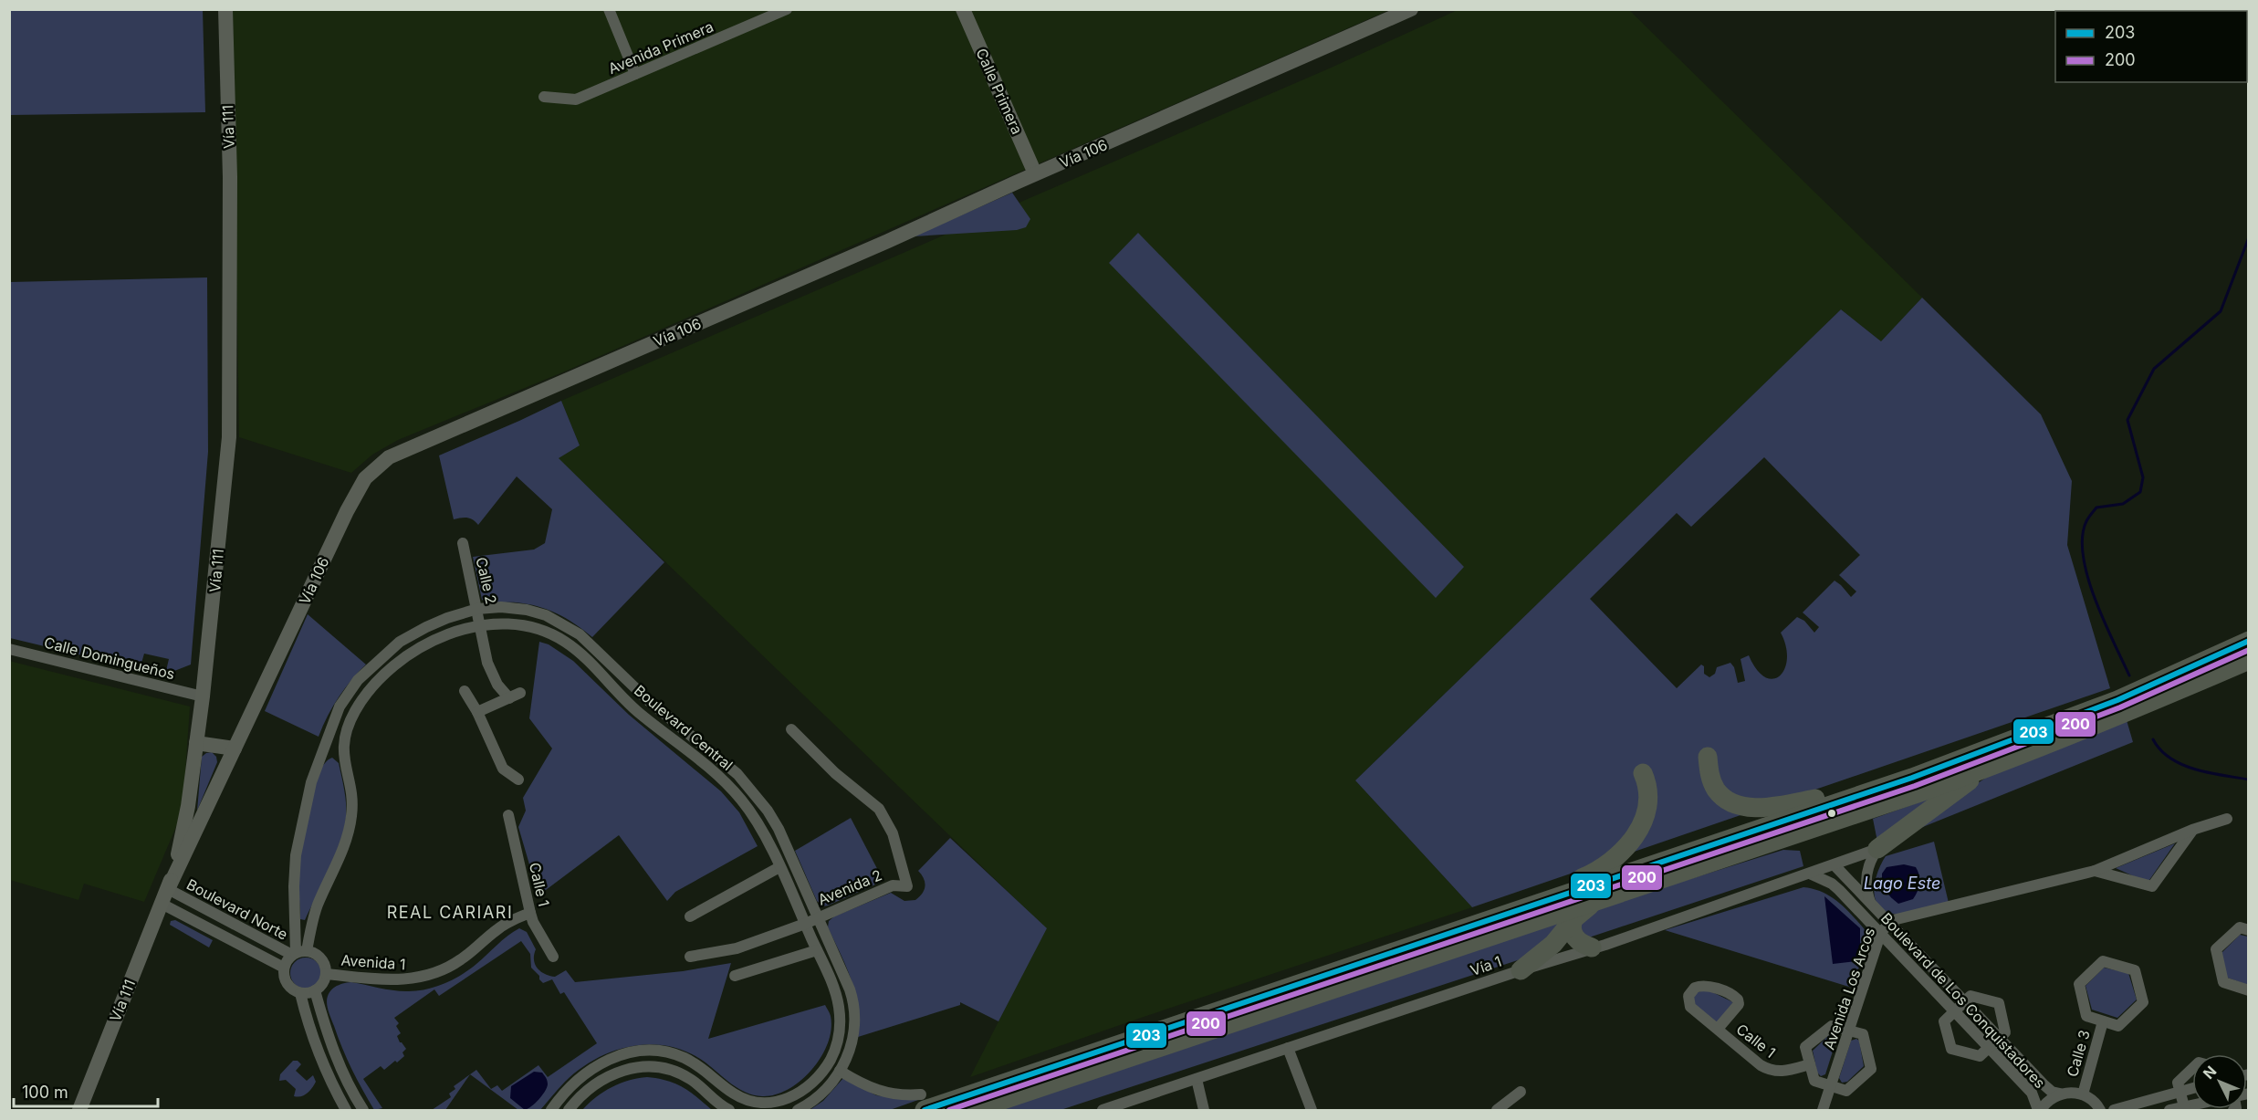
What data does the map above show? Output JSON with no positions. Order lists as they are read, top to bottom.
{
  "streets": {
    "main road": ["Calle Primera", "Vía 111", "Vía 106"],
    "street": [
      "Avenida Primera",
      "Calle 2",
      "Calle Domingueños",
      "Boulevard Central",
      "Calle 1",
      "Avenida 2",
      "Boulevard Norte",
      "Avenida 1",
      "Vía 1",
      "Avenida Los Arcos",
      "Boulevard de Los Conquistadores",
      "Calle 3"
    ]
  },
  "crossings": [
    ["Calle Primera", "Vía 106"],
    ["Vía 111", "Vía 106"],
    ["Vía 111", "Calle Domingueños"],
    ["Vía 111", "Boulevard Norte"],
    ["Vía 106", "Boulevard Norte"],
    ["Calle 2", "Boulevard Central"],
    ["Boulevard Central", "Avenida 2"],
    ["Boulevard Central", "Boulevard Norte"],
    ["Boulevard Central", "Avenida 1"],
    ["Calle 1", "Avenida 1"],
    ["Boulevard Norte", "Avenida 1"],
    ["Vía 1", "Boulevard de Los Conquistadores"],
    ["Avenida Los Arcos", "Boulevard de Los Conquistadores"]
  ],
  "districts": ["REAL CARIARI"],
  "water": ["Lago Este"],
  "lines": ["transit line 203", "transit line 200"],
  "legend": ["203", "200"],
  "scale_bar": "100 m",
  "north": "top left"
}
